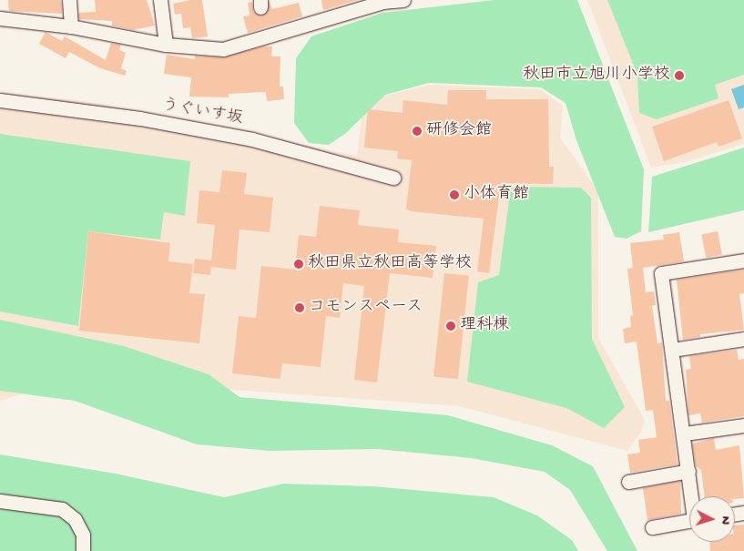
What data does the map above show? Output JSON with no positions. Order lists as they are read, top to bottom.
{
  "streets": {
    "street": ["うぐいす坂"]
  },
  "places": [
    "秋田市立旭川小学校",
    "研修会館",
    "小体育館",
    "秋田県立秋田高等学校",
    "コモンスペース",
    "理科棟"
  ],
  "north": "right"
}
